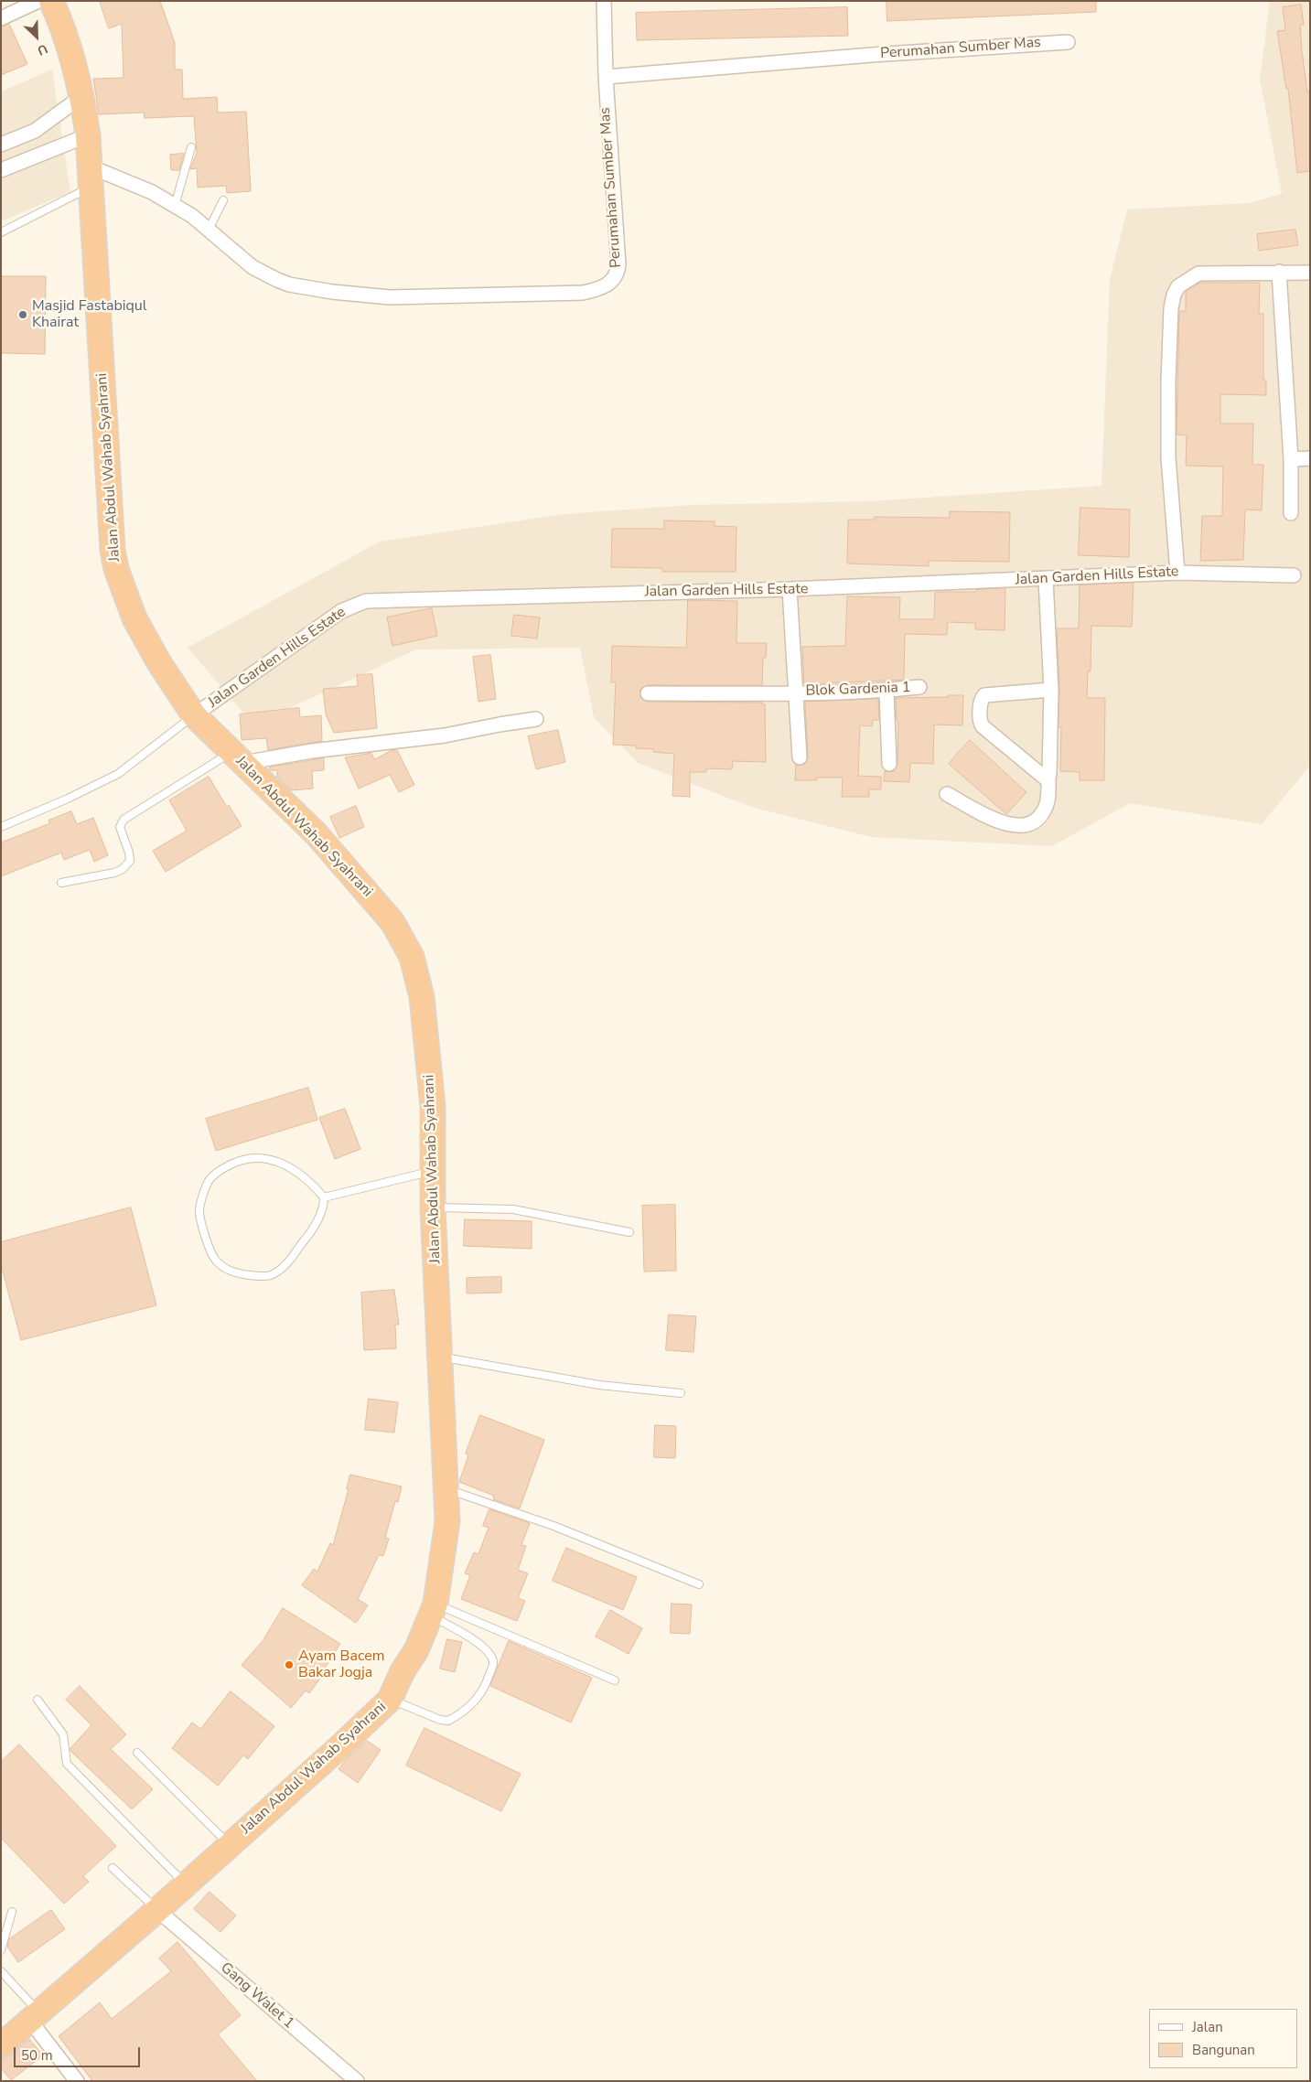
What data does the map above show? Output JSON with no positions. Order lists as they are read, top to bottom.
{
  "streets": {
    "highway": ["Jalan Abdul Wahab Syahrani"],
    "street": [
      "Perumahan Sumber Mas",
      "Jalan Garden Hills Estate",
      "Blok Gardenia 1",
      "Gang Walet 1"
    ]
  },
  "crossings": [
    ["Perumahan Sumber Mas", "Jalan Abdul Wahab Syahrani"],
    ["Jalan Abdul Wahab Syahrani", "Jalan Garden Hills Estate"],
    ["Jalan Abdul Wahab Syahrani", "Gang Walet 1"]
  ],
  "places": ["Masjid Fastabiqul Khairat", "Ayam Bacem Bakar Jogja"],
  "legend": ["Jalan", "Bangunan"],
  "scale_bar": "50 m",
  "north": "bottom right"
}
